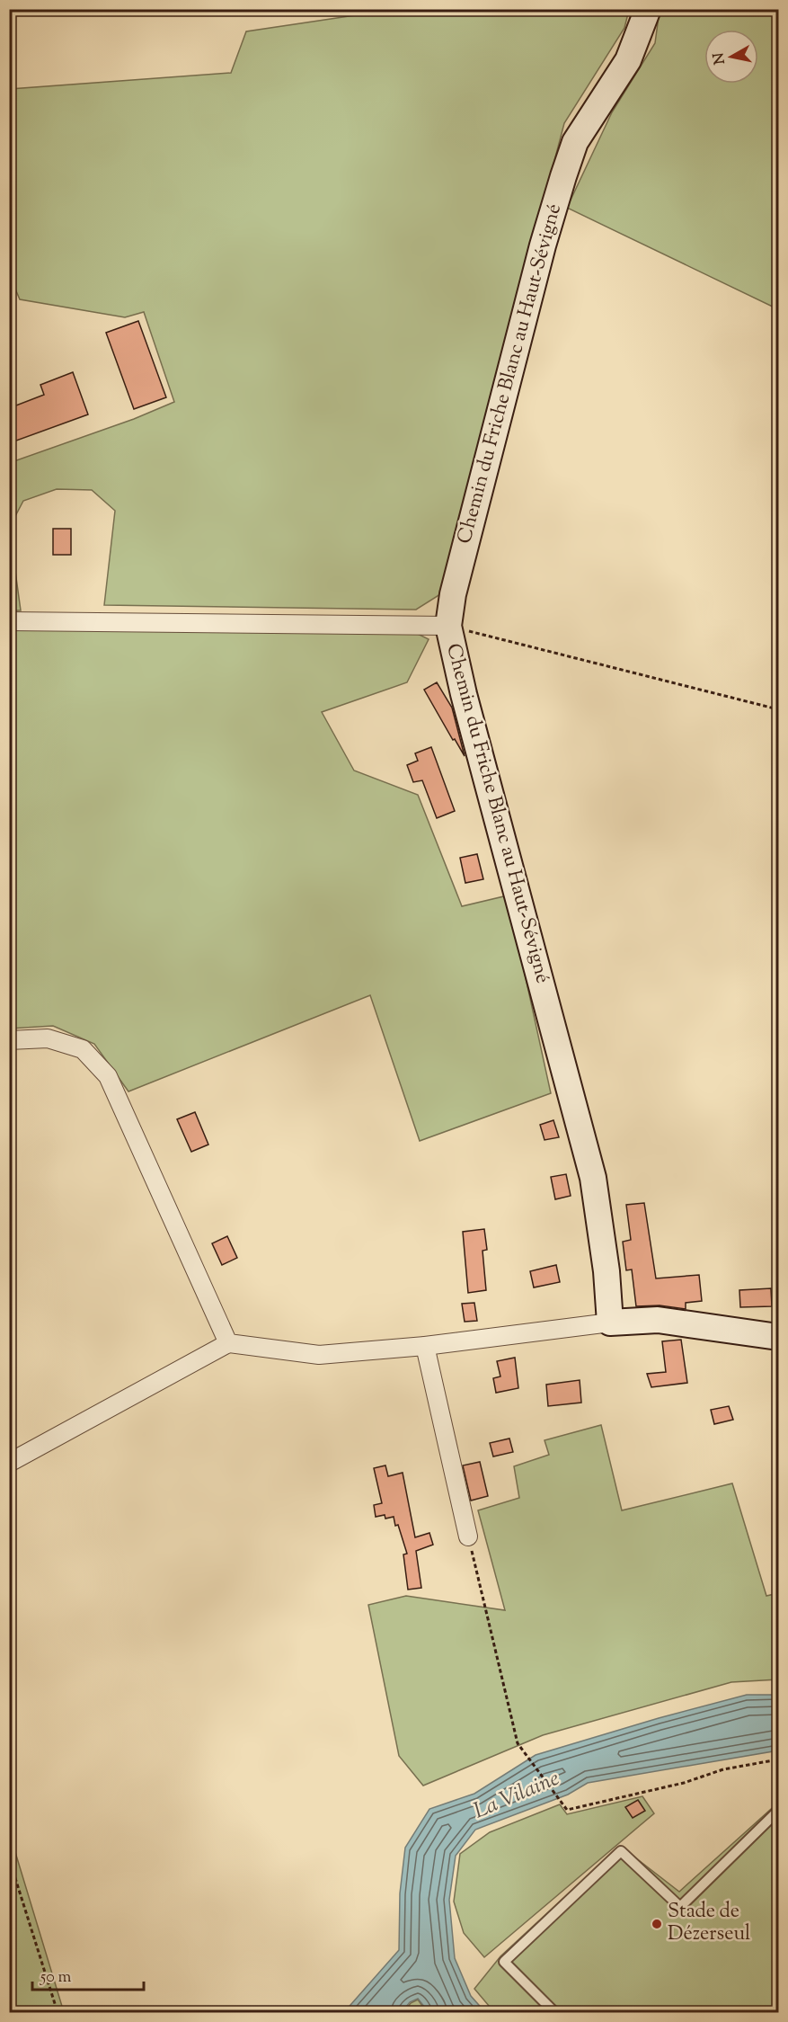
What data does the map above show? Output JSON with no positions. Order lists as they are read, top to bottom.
{
  "streets": {
    "street": ["Chemin du Friche Blanc au Haut-Sévigné"]
  },
  "water": ["La Vilaine"],
  "places": ["Stade de Dézerseul"],
  "scale_bar": "50 m",
  "north": "left"
}
